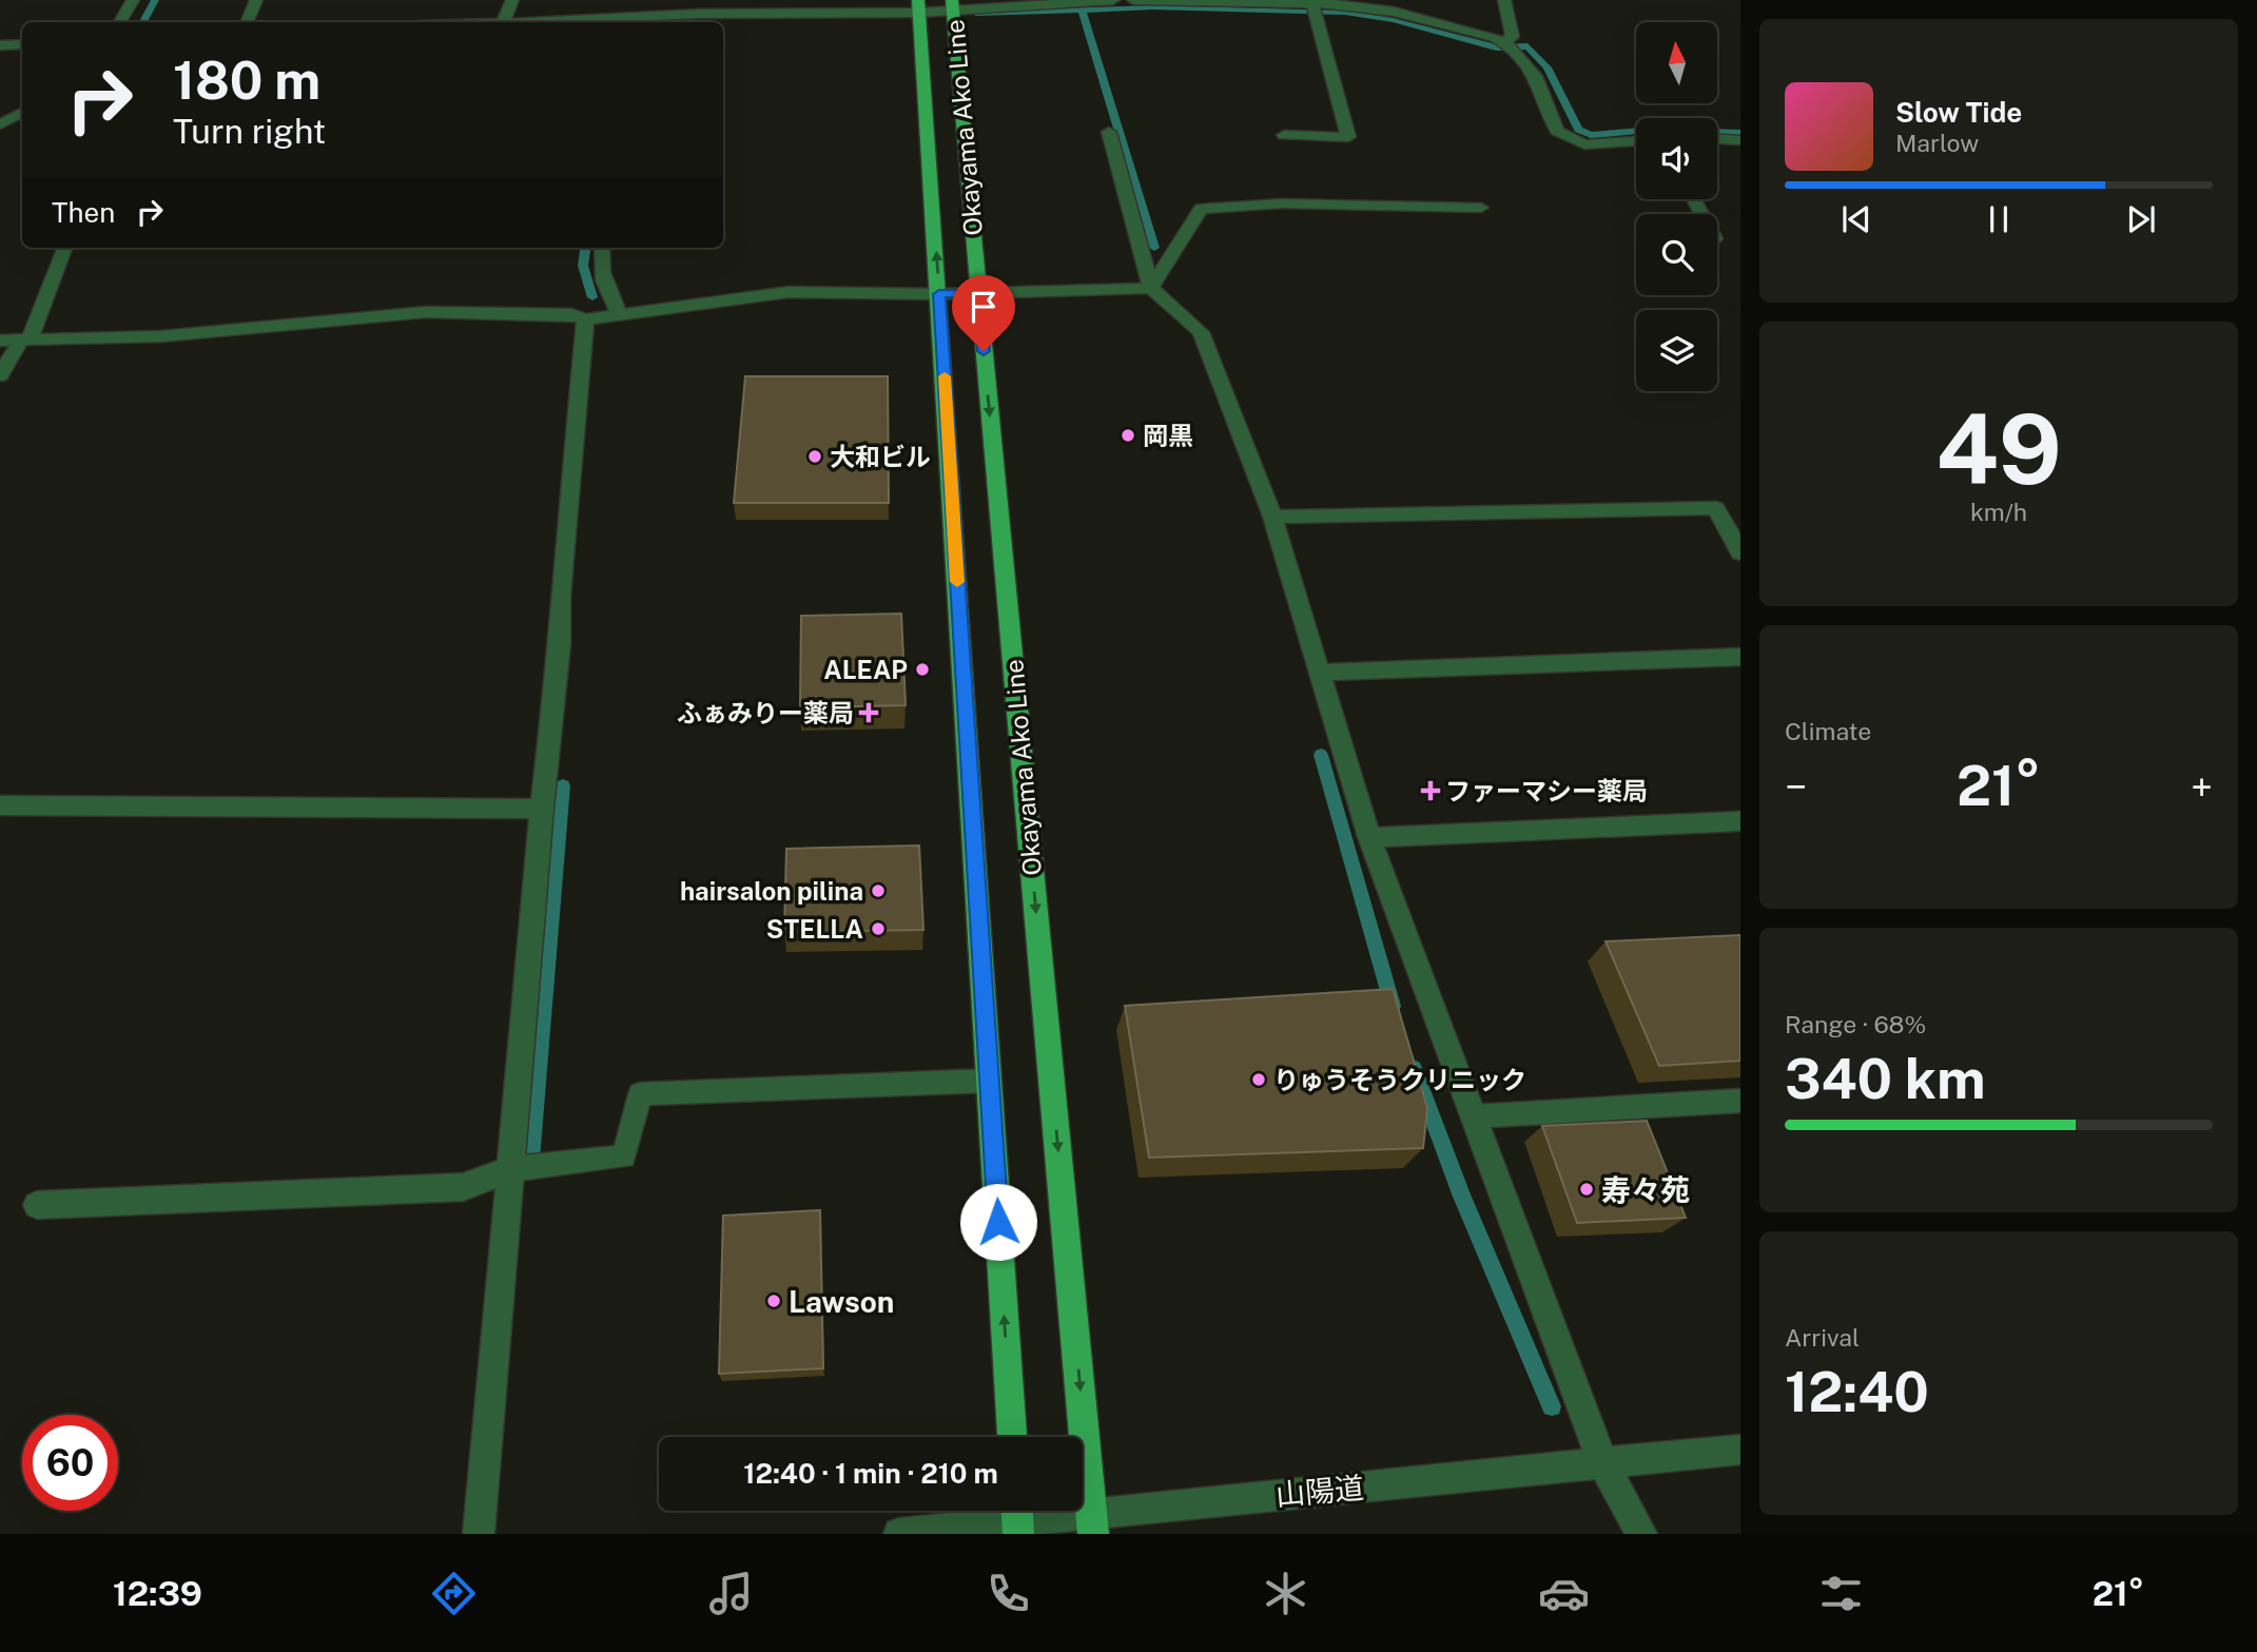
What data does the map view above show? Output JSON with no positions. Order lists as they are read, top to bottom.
{
  "streets": {
    "main road": ["Okayama Ako Line"],
    "street": ["山陽道"]
  },
  "crossings": [
    ["Okayama Ako Line", "山陽道"]
  ],
  "places": {
    "other": [
      "岡黒",
      "大和ビル",
      "ALEAP",
      "hairsalon pilina",
      "STELLA",
      "りゅうそうクリニック",
      "寿々苑",
      "Lawson"
    ],
    "health": ["ふぁみりー薬局", "ファーマシー薬局"]
  },
  "north": "top",
  "page": {
    "turn": ["180 m", "Turn right"],
    "song": ["Slow Tide", "Marlow"],
    "then": "Then",
    "tile": [
      ["49", "km/h"],
      "Climate",
      ["Range · 68%", "340 km"],
      ["Arrival", "12:40"]
    ],
    "heat": ["−", "21°", "+"],
    "limit": "60",
    "trip": "12:40 · 1 min · 210 m",
    "tabs": ["12:39", "21°"]
  }
}
